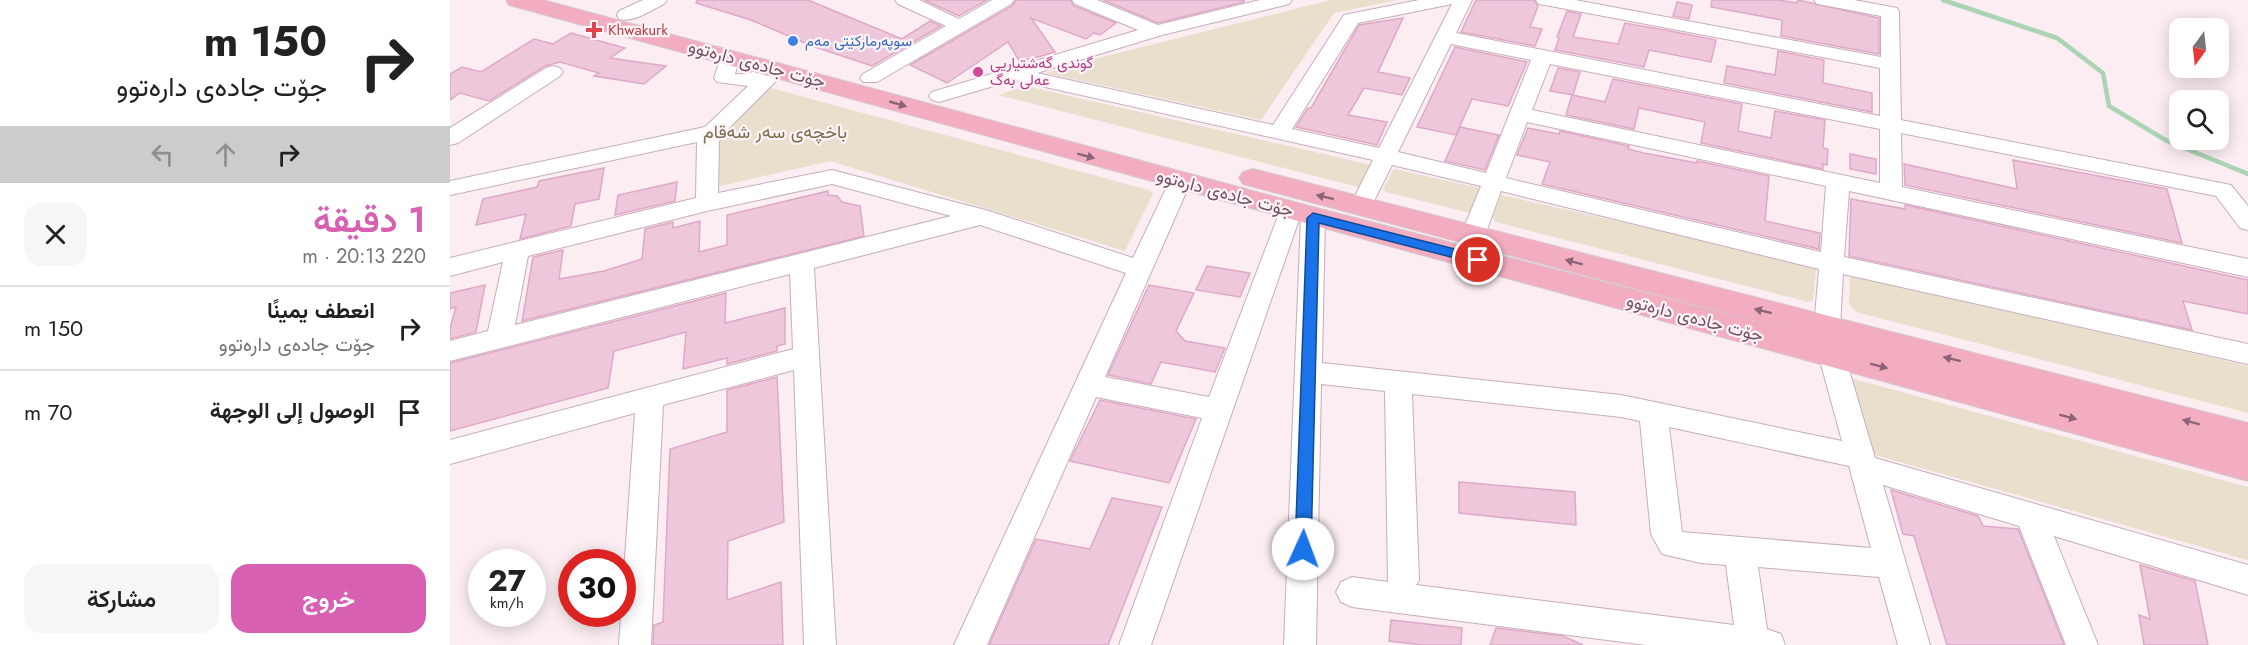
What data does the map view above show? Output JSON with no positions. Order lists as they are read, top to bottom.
{
  "streets": {
    "main road": ["جۆت جادەی دارەتوو"]
  },
  "parks": ["باخچەی سەر شەقام"],
  "places": {
    "health": ["Khwakurk"],
    "other": ["سوپەرمارکێتی مەم", "گوندی گەشتیاریی عەلی بەگ"]
  },
  "north": "bottom",
  "page": {
    "turn": ["150 m", "جۆت جادەی دارەتوو"],
    "heading": ["1 دقيقة", "220 m · 20:13"],
    "list": [
      {
        "name": "انعطف يمينًا",
        "note": "جۆت جادەی دارەتوو",
        "value": "150 m"
      },
      {
        "name": "الوصول إلى الوجهة",
        "value": "70 m"
      }
    ],
    "speed": "27 km/h",
    "limit": "30",
    "buttons": ["خروج", "مشاركة"]
  }
}
